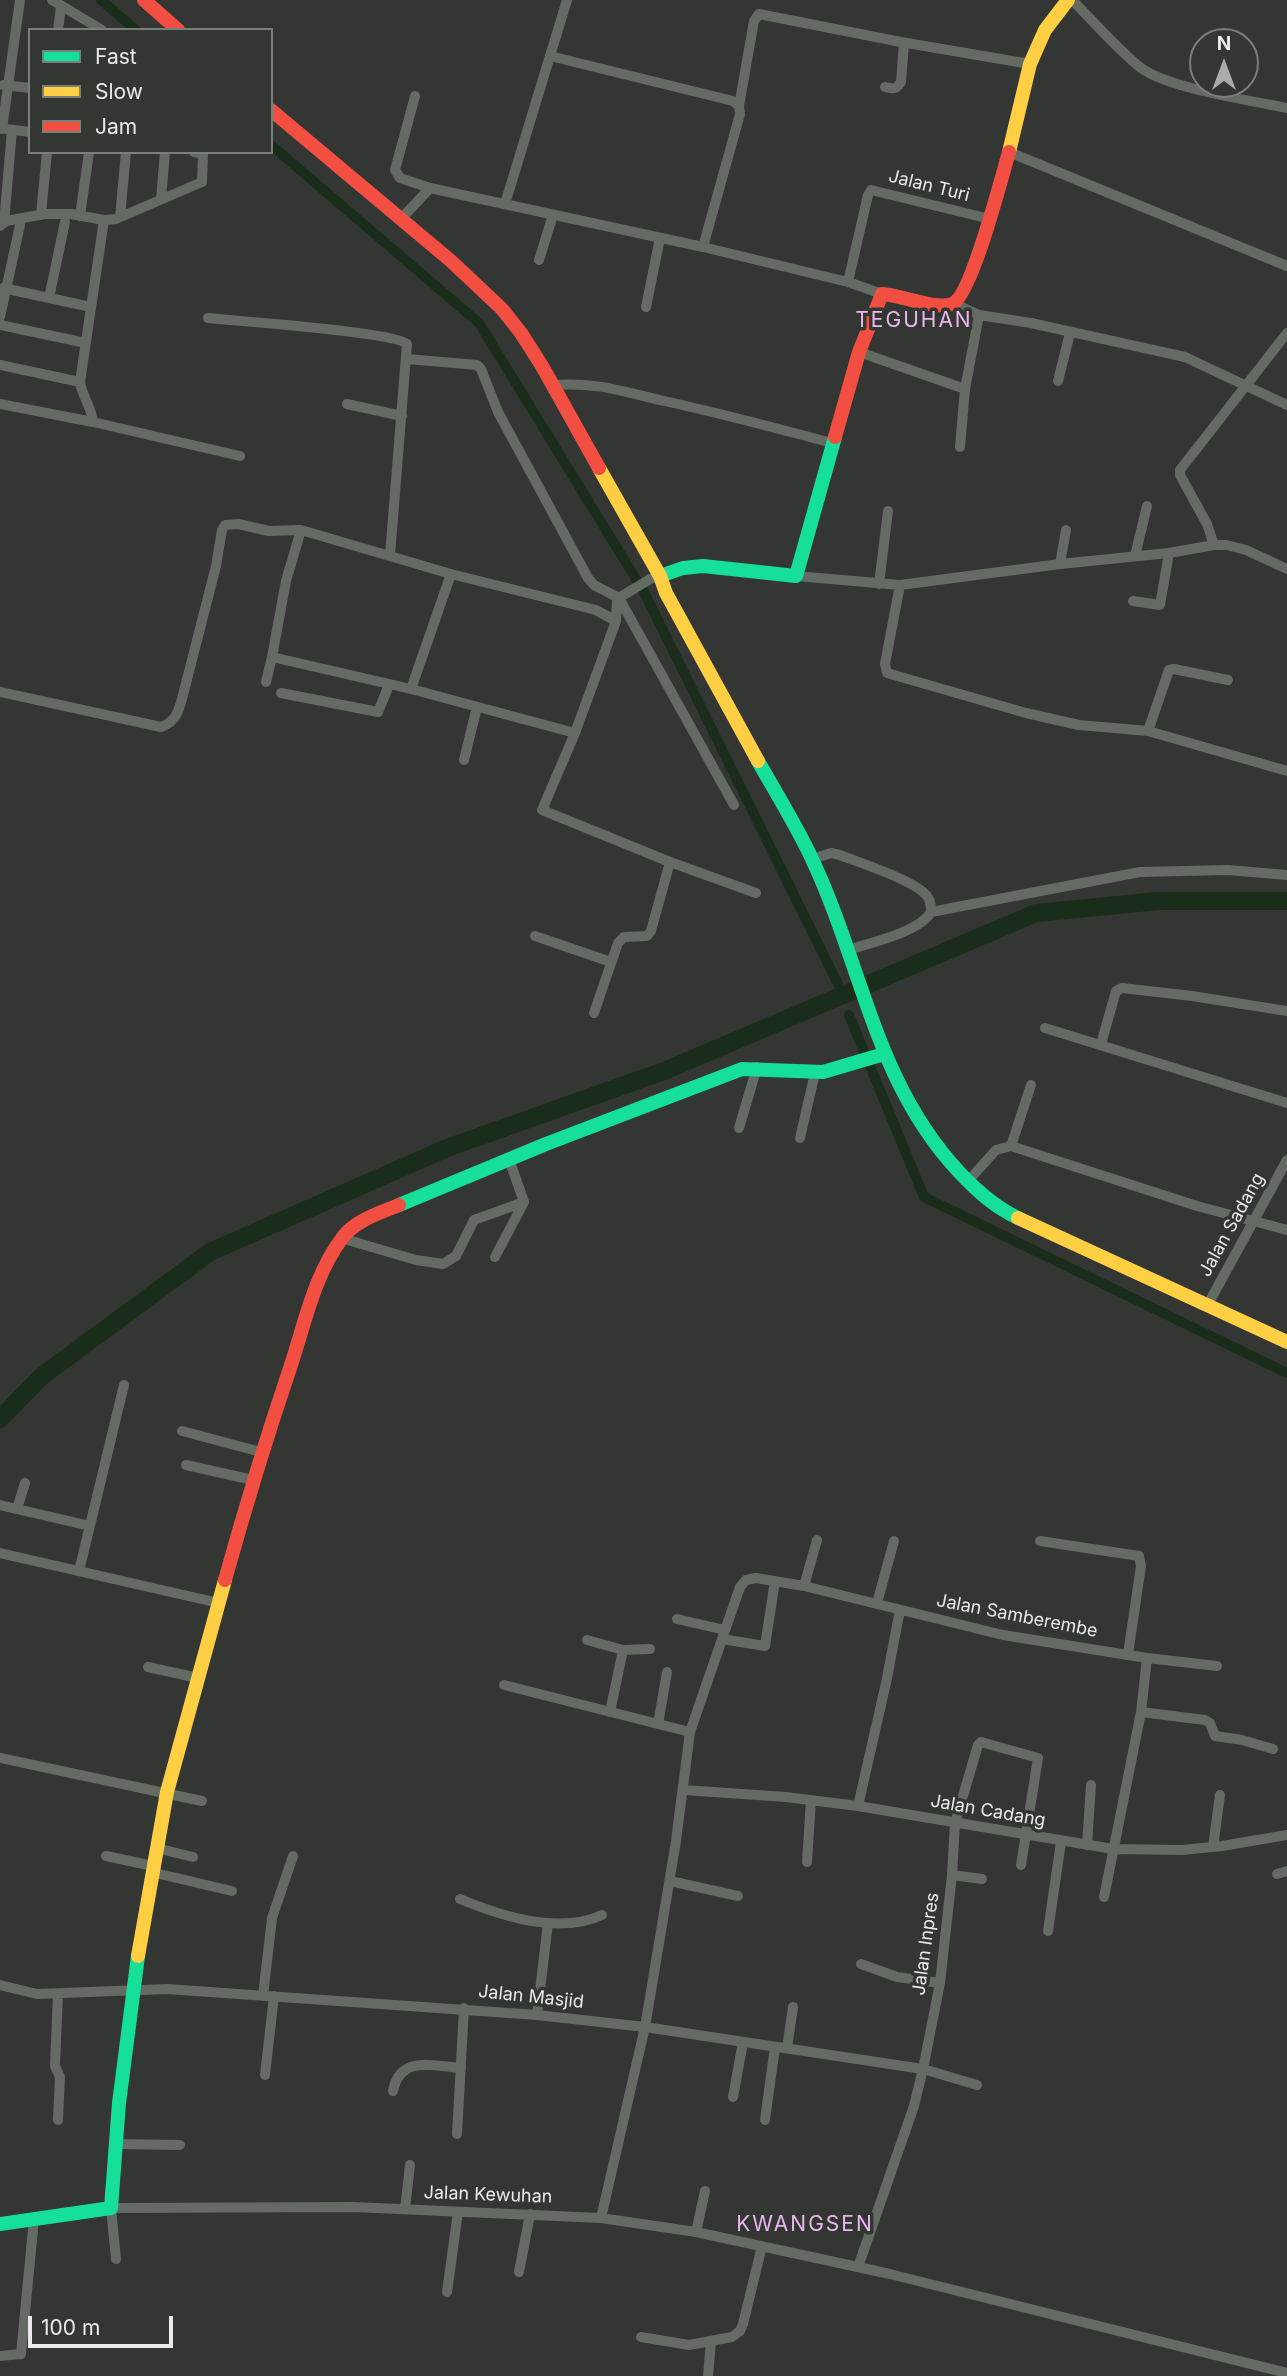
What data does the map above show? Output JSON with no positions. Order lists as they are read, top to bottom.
{
  "streets": {
    "street": [
      "Jalan Turi",
      "Jalan Sadang",
      "Jalan Samberembe",
      "Jalan Cadang",
      "Jalan Inpres",
      "Jalan Masjid",
      "Jalan Kewuhan"
    ]
  },
  "crossings": [
    ["Jalan Samberembe", "Jalan Cadang"],
    ["Jalan Samberembe", "Jalan Masjid"],
    ["Jalan Samberembe", "Jalan Kewuhan"],
    ["Jalan Cadang", "Jalan Inpres"],
    ["Jalan Inpres", "Jalan Masjid"],
    ["Jalan Inpres", "Jalan Kewuhan"]
  ],
  "districts": ["TEGUHAN", "KWANGSEN"],
  "legend": ["Fast", "Slow", "Jam"],
  "scale_bar": "100 m",
  "north": "top"
}
